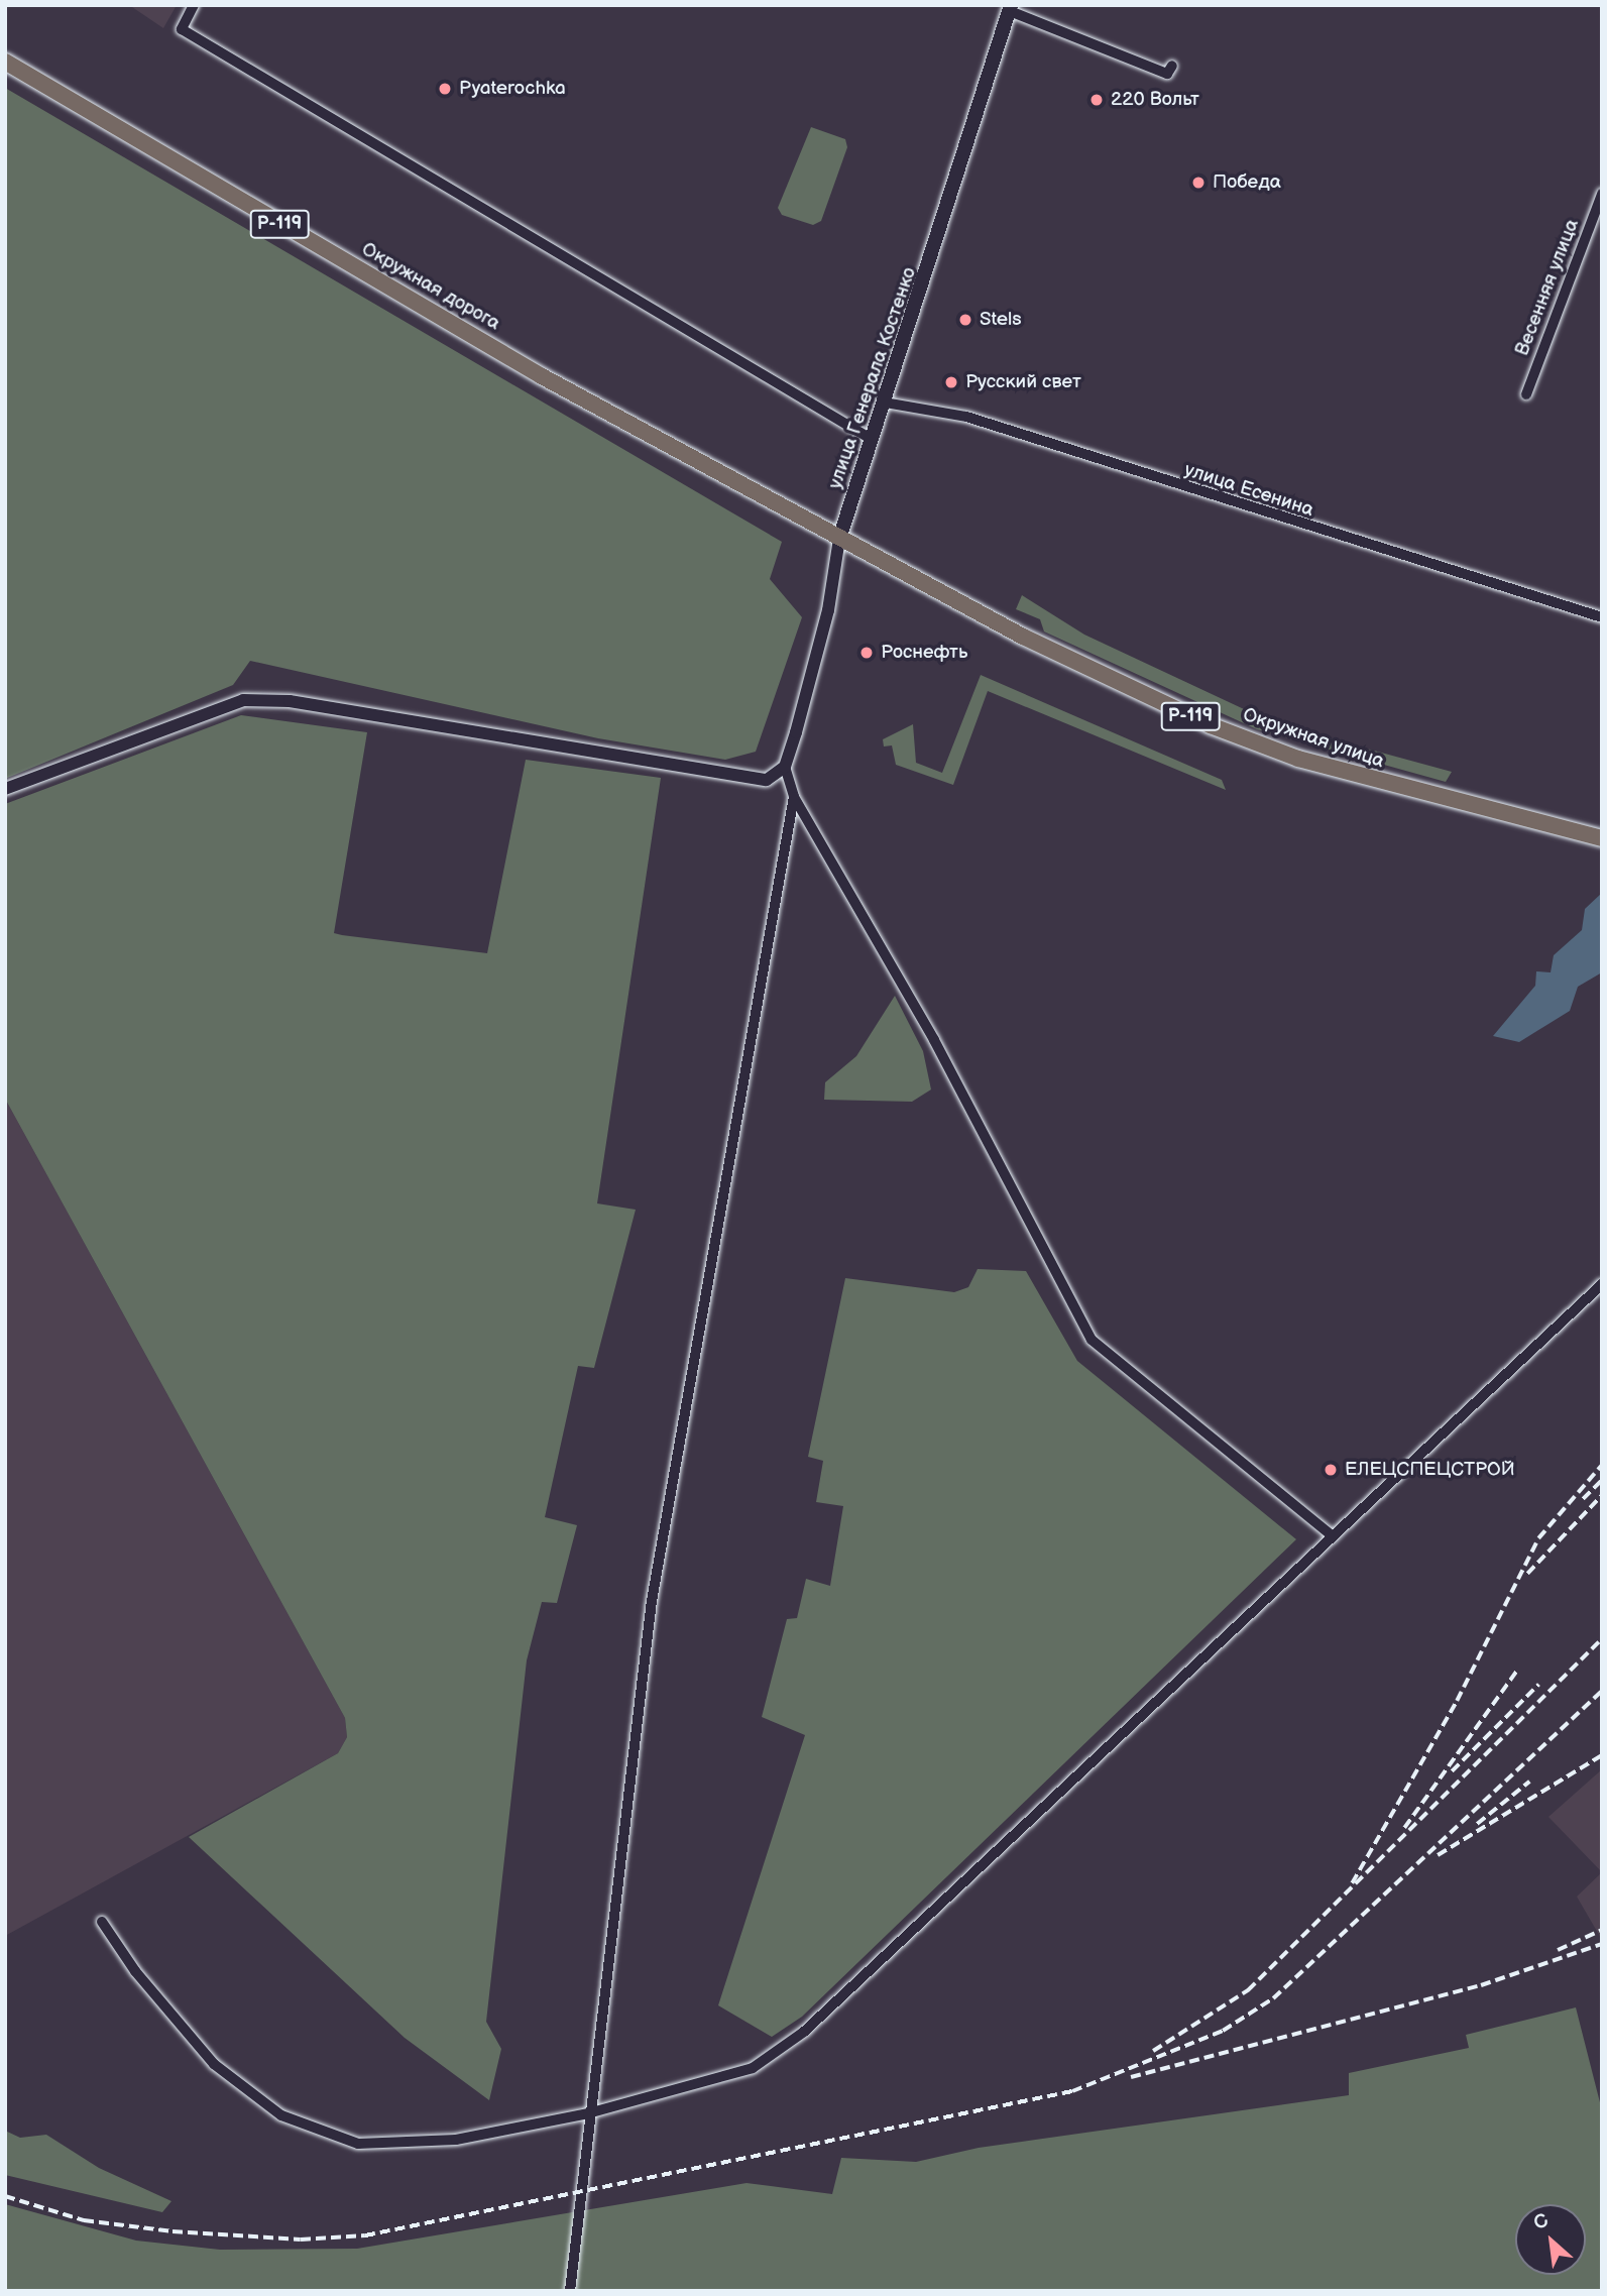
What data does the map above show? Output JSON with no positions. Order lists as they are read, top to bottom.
{
  "streets": {
    "highway": ["Р-119", "Окружная дорога", "Окружная улица"],
    "main road": ["улица Генерала Костенко"],
    "street": ["Весенняя улица", "улица Есенина"]
  },
  "crossings": [
    ["Окружная дорога", "улица Генерала Костенко"],
    ["Окружная дорога", "Окружная улица"],
    ["улица Генерала Костенко", "улица Есенина"],
    ["улица Генерала Костенко", "Окружная улица"]
  ],
  "places": [
    "Pyaterochka",
    "220 Вольт",
    "Победа",
    "Stels",
    "Русский свет",
    "Роснефть",
    "ЕЛЕЦСПЕЦСТРОЙ"
  ],
  "north": "top left"
}
